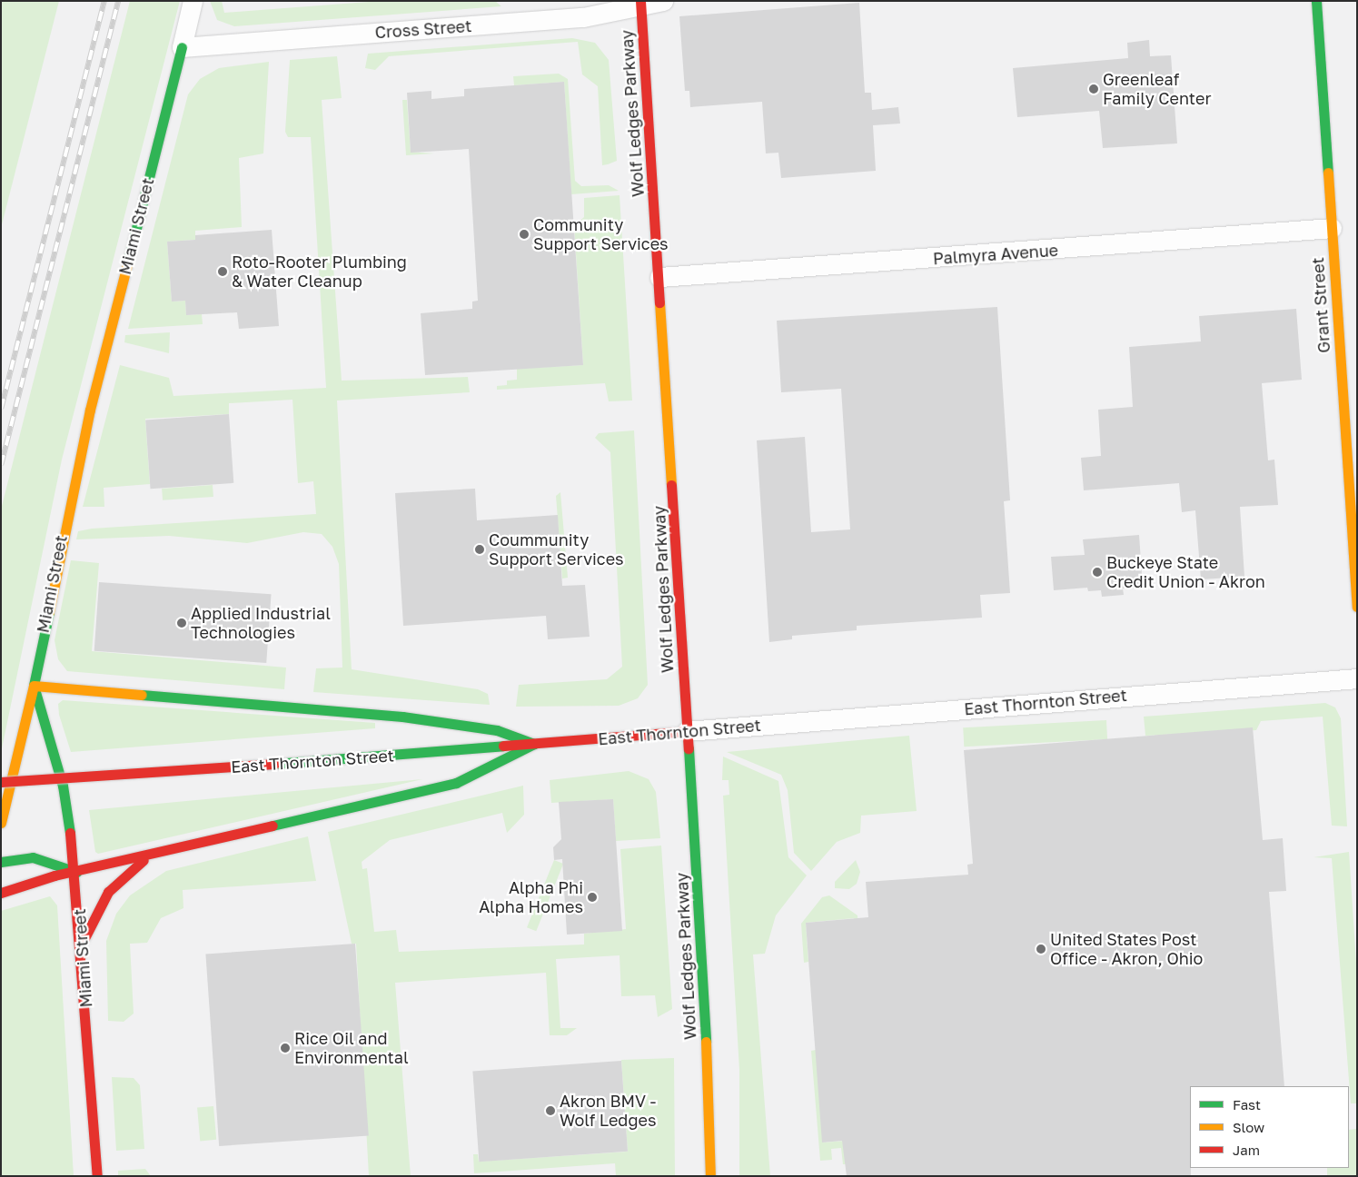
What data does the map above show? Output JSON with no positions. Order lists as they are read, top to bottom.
{
  "streets": {
    "street": [
      "Cross Street",
      "Wolf Ledges Parkway",
      "Miami Street",
      "Palmyra Avenue",
      "Grant Street",
      "East Thornton Street"
    ]
  },
  "crossings": [
    ["Cross Street", "Wolf Ledges Parkway"],
    ["Cross Street", "Miami Street"],
    ["Wolf Ledges Parkway", "Palmyra Avenue"],
    ["Wolf Ledges Parkway", "East Thornton Street"],
    ["Palmyra Avenue", "Grant Street"]
  ],
  "places": [
    "Greenleaf Family Center",
    "Community Support Services",
    "Roto-Rooter Plumbing & Water Cleanup",
    "Coummunity Support Services",
    "Buckeye State Credit Union - Akron",
    "Applied Industrial Technologies",
    "Alpha Phi Alpha Homes",
    "United States Post Office - Akron, Ohio",
    "Rice Oil and Environmental",
    "Akron BMV - Wolf Ledges"
  ],
  "legend": ["Fast", "Slow", "Jam"]
}
